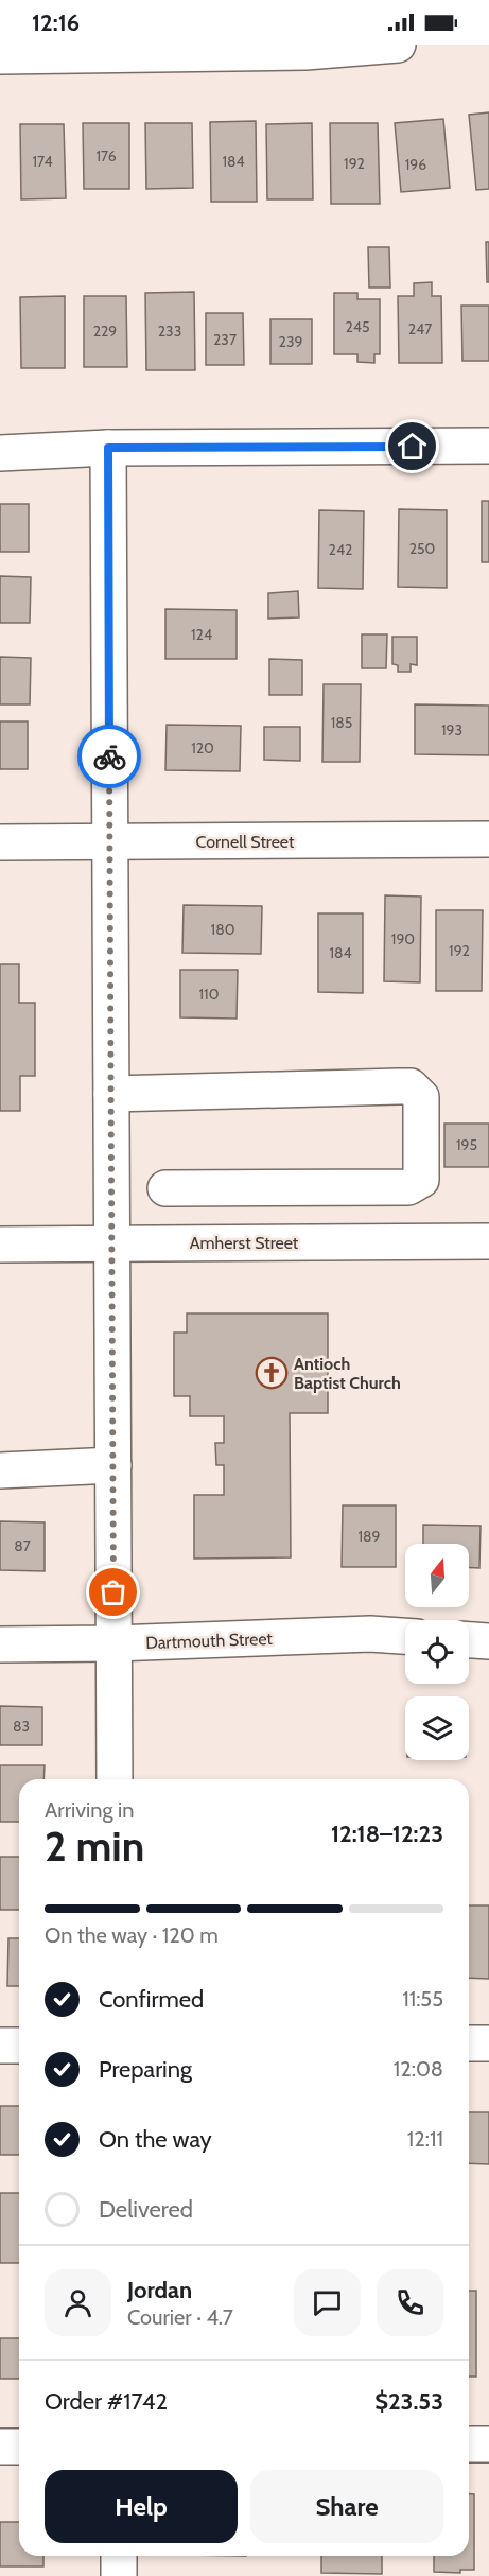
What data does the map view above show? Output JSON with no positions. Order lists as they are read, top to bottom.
{
  "streets": {
    "street": ["Cornell Street", "Amherst Street", "Dartmouth Street"]
  },
  "places": {
    "church": ["Antioch Baptist Church"]
  },
  "house_numbers": [
    "176",
    "174",
    "184",
    "192",
    "196",
    "245",
    "247",
    "229",
    "233",
    "237",
    "239",
    "250",
    "242",
    "124",
    "185",
    "193",
    "120",
    "180",
    "190",
    "192",
    "184",
    "110",
    "195",
    "189",
    "87",
    "83"
  ],
  "north": "top",
  "page": {
    "status": "12:16",
    "heading": ["2 min", "Arriving in", "12:18–12:23"],
    "panel": [
      "Jordan",
      "Courier · 4.7",
      "Order #1742",
      "$23.53"
    ],
    "bar": "On the way · 120 m",
    "list": [
      ["Confirmed", "11:55"],
      ["Preparing", "12:08"],
      ["On the way", "12:11"],
      "Delivered"
    ],
    "buttons": ["Help", "Share"]
  }
}
